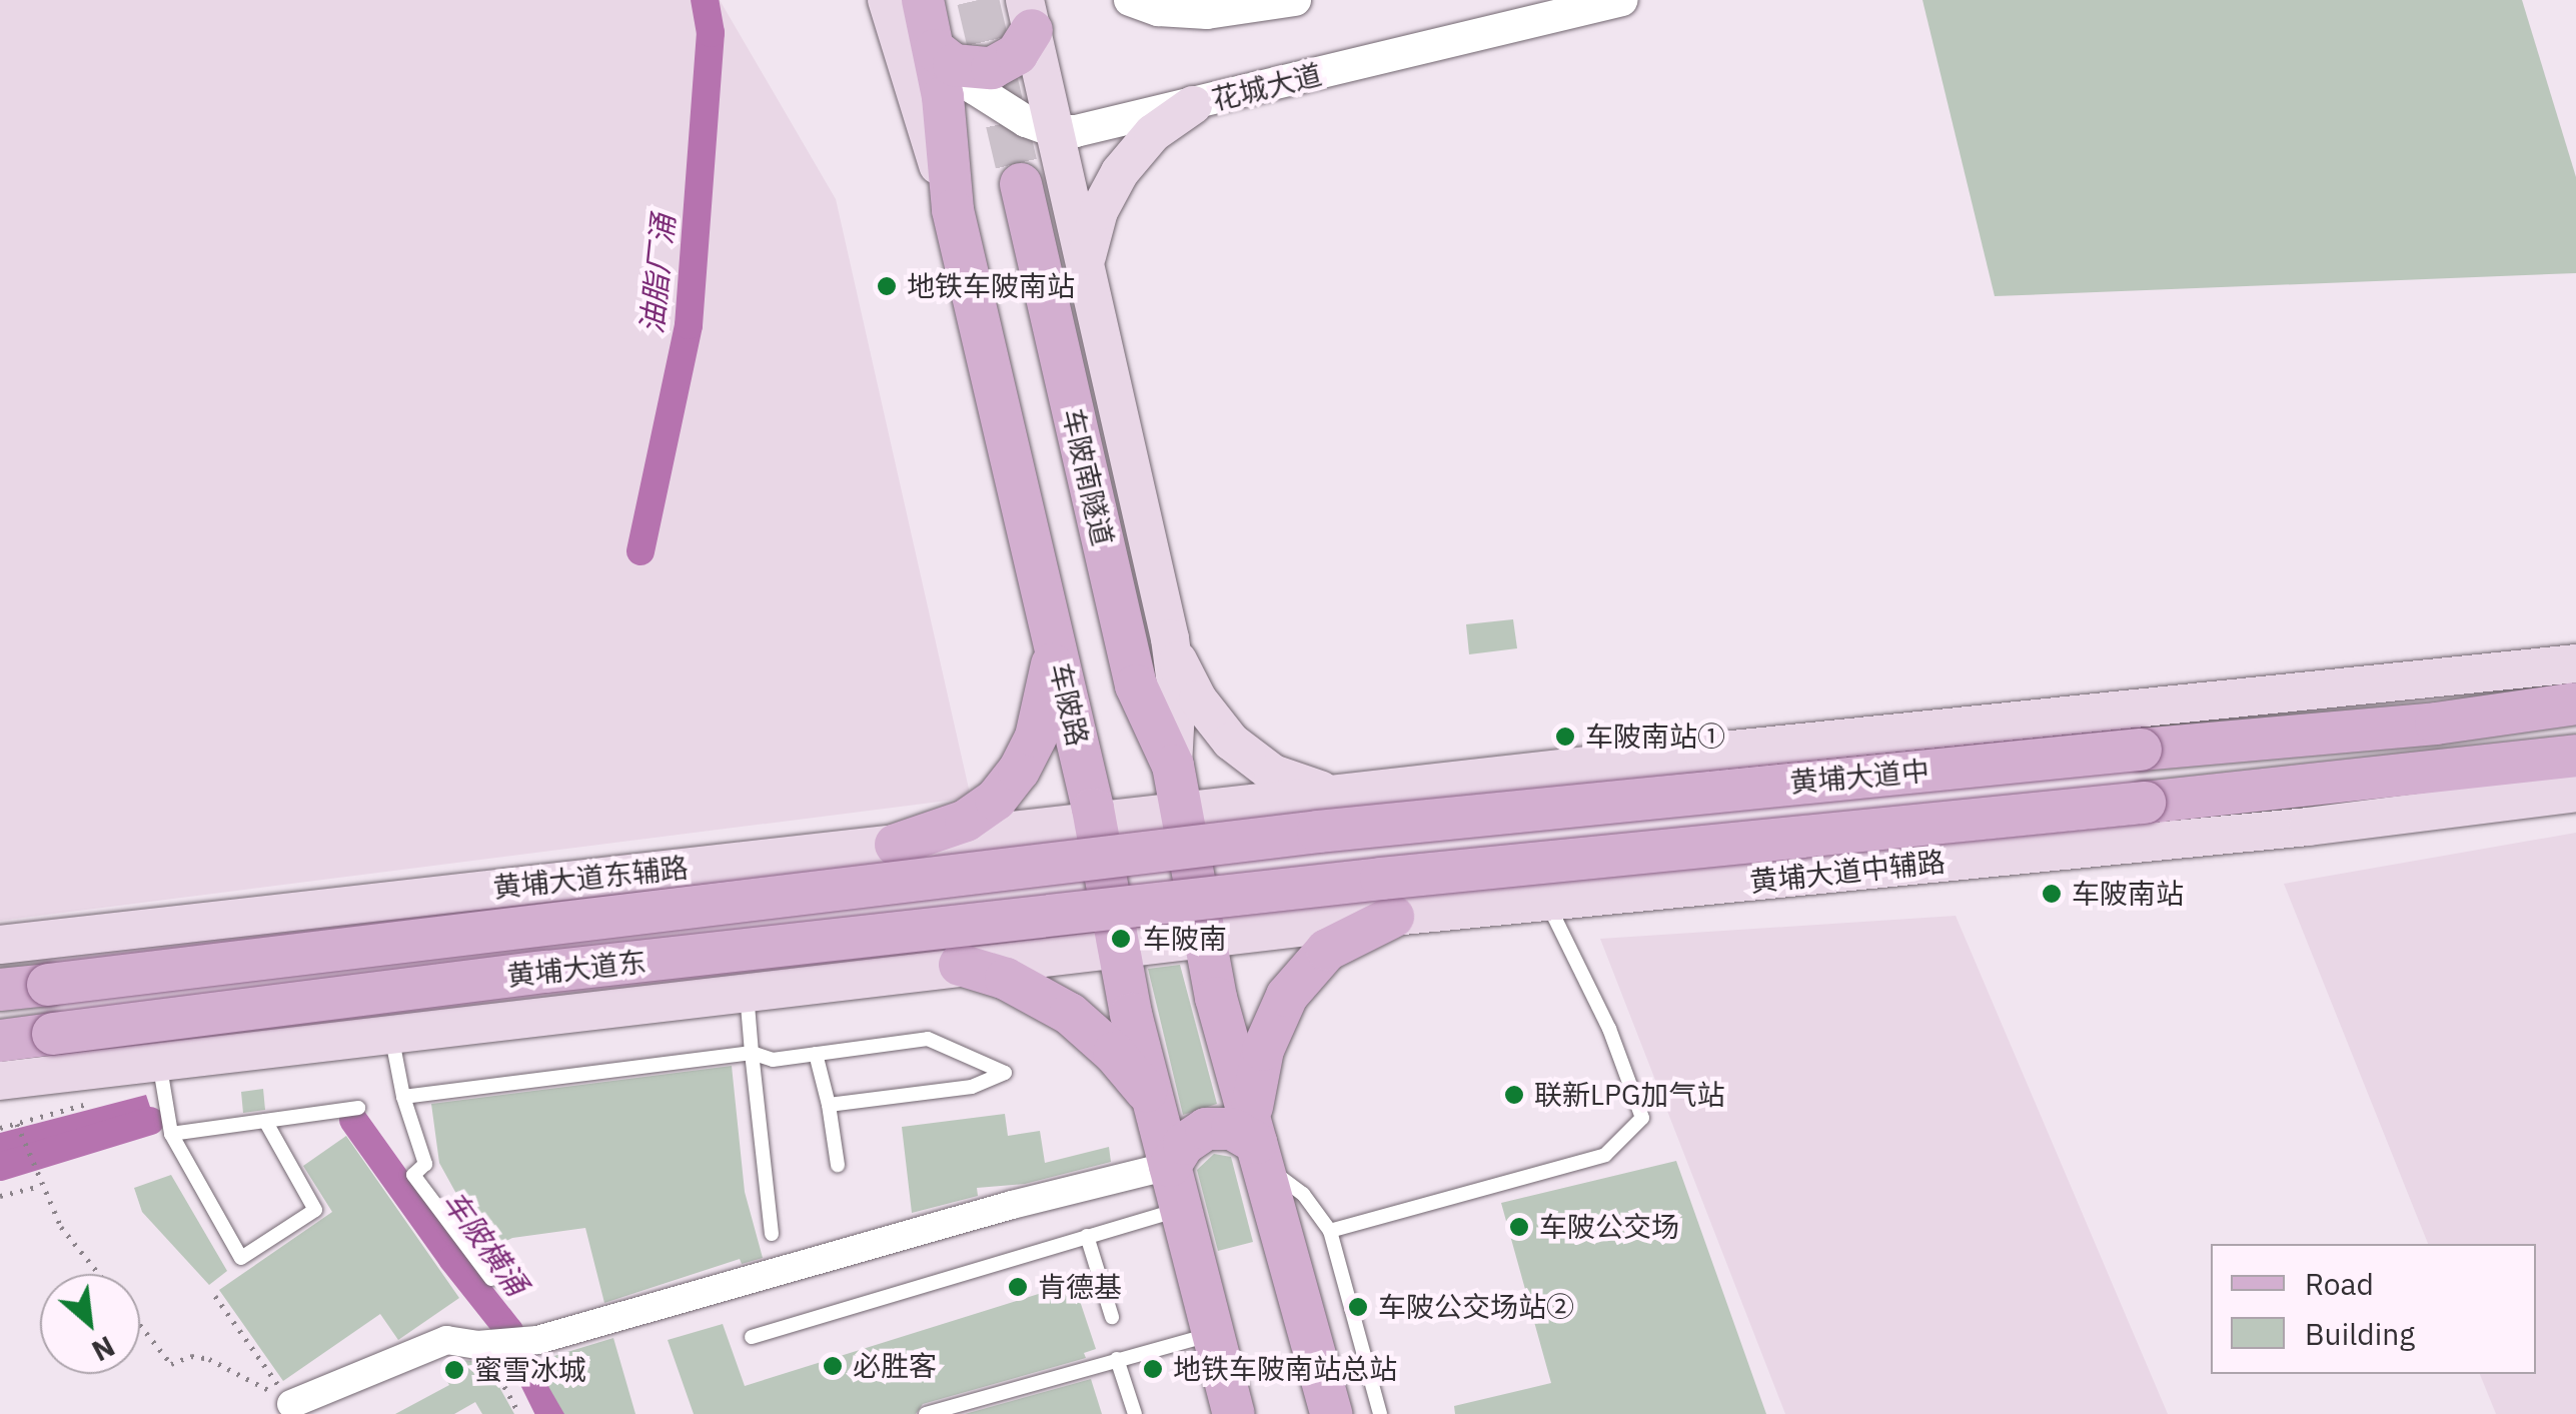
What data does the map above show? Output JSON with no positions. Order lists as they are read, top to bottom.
{
  "streets": {
    "main road": [
      "车陂南隧道",
      "车陂路",
      "黄埔大道中",
      "黄埔大道中辅路",
      "黄埔大道东辅路",
      "黄埔大道东"
    ],
    "street": ["花城大道"]
  },
  "crossings": [
    ["车陂路", "黄埔大道中辅路"],
    ["车陂路", "黄埔大道东辅路"],
    ["黄埔大道中", "黄埔大道东"]
  ],
  "water": ["油脂厂涌", "车陂横涌"],
  "places": [
    "地铁车陂南站",
    "车陂南站①",
    "车陂南站",
    "车陂南",
    "联新LPG加气站",
    "车陂公交场",
    "肯德基",
    "车陂公交场站②",
    "必胜客",
    "地铁车陂南站总站",
    "蜜雪冰城"
  ],
  "legend": ["Road", "Building"],
  "north": "bottom right"
}
